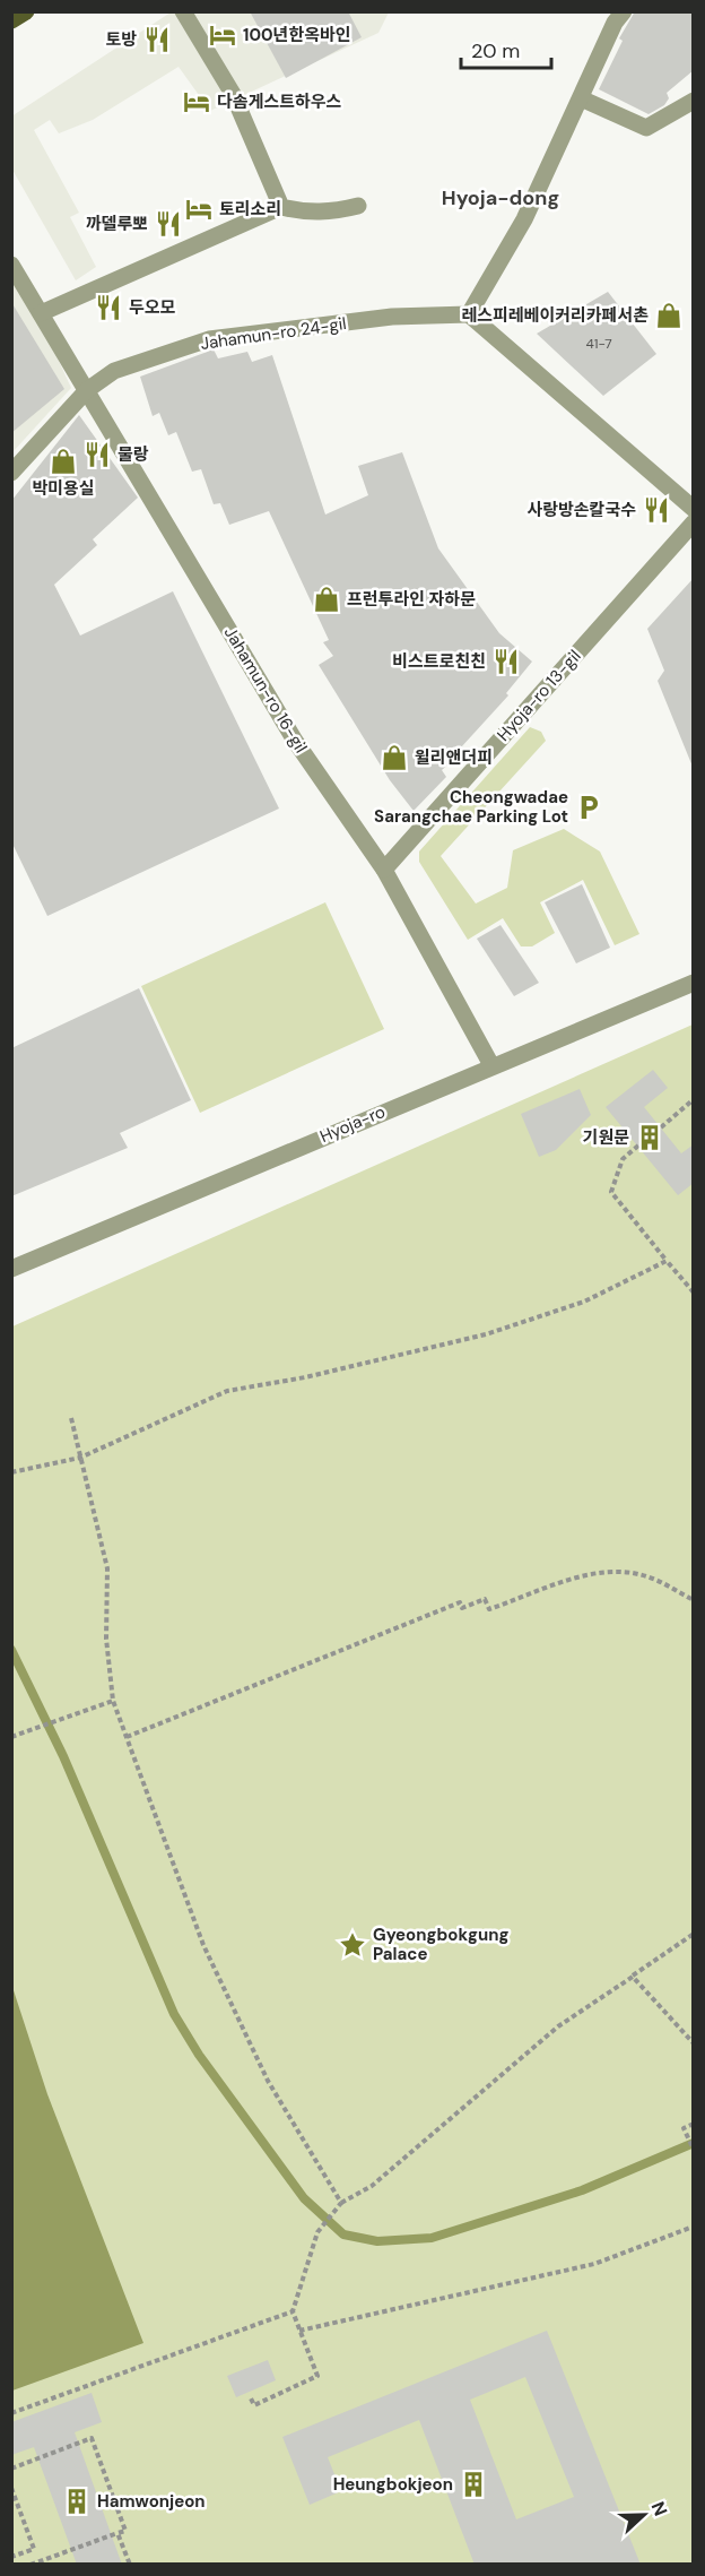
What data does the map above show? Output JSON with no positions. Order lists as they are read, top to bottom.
{
  "streets": {
    "street": [
      "Jahamun-ro 24-gil",
      "Jahamun-ro 16-gil",
      "Hyoja-ro 13-gil",
      "Hyoja-ro"
    ]
  },
  "crossings": [
    ["Jahamun-ro 24-gil", "Jahamun-ro 16-gil"],
    ["Jahamun-ro 16-gil", "Hyoja-ro 13-gil"],
    ["Jahamun-ro 16-gil", "Hyoja-ro"]
  ],
  "districts": ["Hyoja-dong"],
  "places": {
    "hotel": ["100년한옥바인", "다솜게스트하우스", "토리소리"],
    "restaurant": [
      "토방",
      "까델루뽀",
      "두오모",
      "물랑",
      "사랑방손칼국수",
      "비스트로친친"
    ],
    "shop": [
      "레스피레베이커리카페서촌",
      "박미용실",
      "프런투라인 자하문",
      "윌리앤더피"
    ],
    "parking": ["Cheongwadae Sarangchae Parking Lot"],
    "building": ["기원문", "Heungbokjeon", "Hamwonjeon"],
    "place": ["Gyeongbokgung Palace"]
  },
  "house_numbers": ["41-7"],
  "scale_bar": "20 m",
  "north": "right"
}
